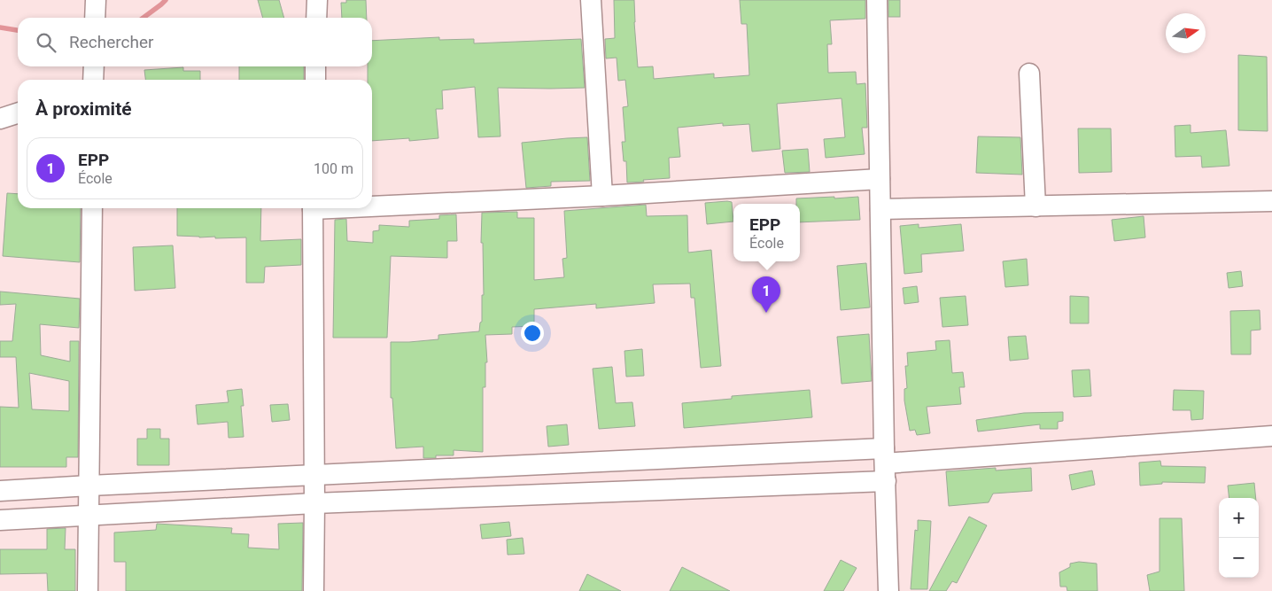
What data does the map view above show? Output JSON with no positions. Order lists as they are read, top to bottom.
{
  "north": "right",
  "page": {
    "search": "Rechercher",
    "heading": "À proximité",
    "list": [
      {
        "mark": "1",
        "name": "EPP",
        "note": "École",
        "value": "100 m"
      }
    ],
    "popup": ["EPP", "École"],
    "pins": "1",
    "map_buttons": ["+", "−"]
  }
}
